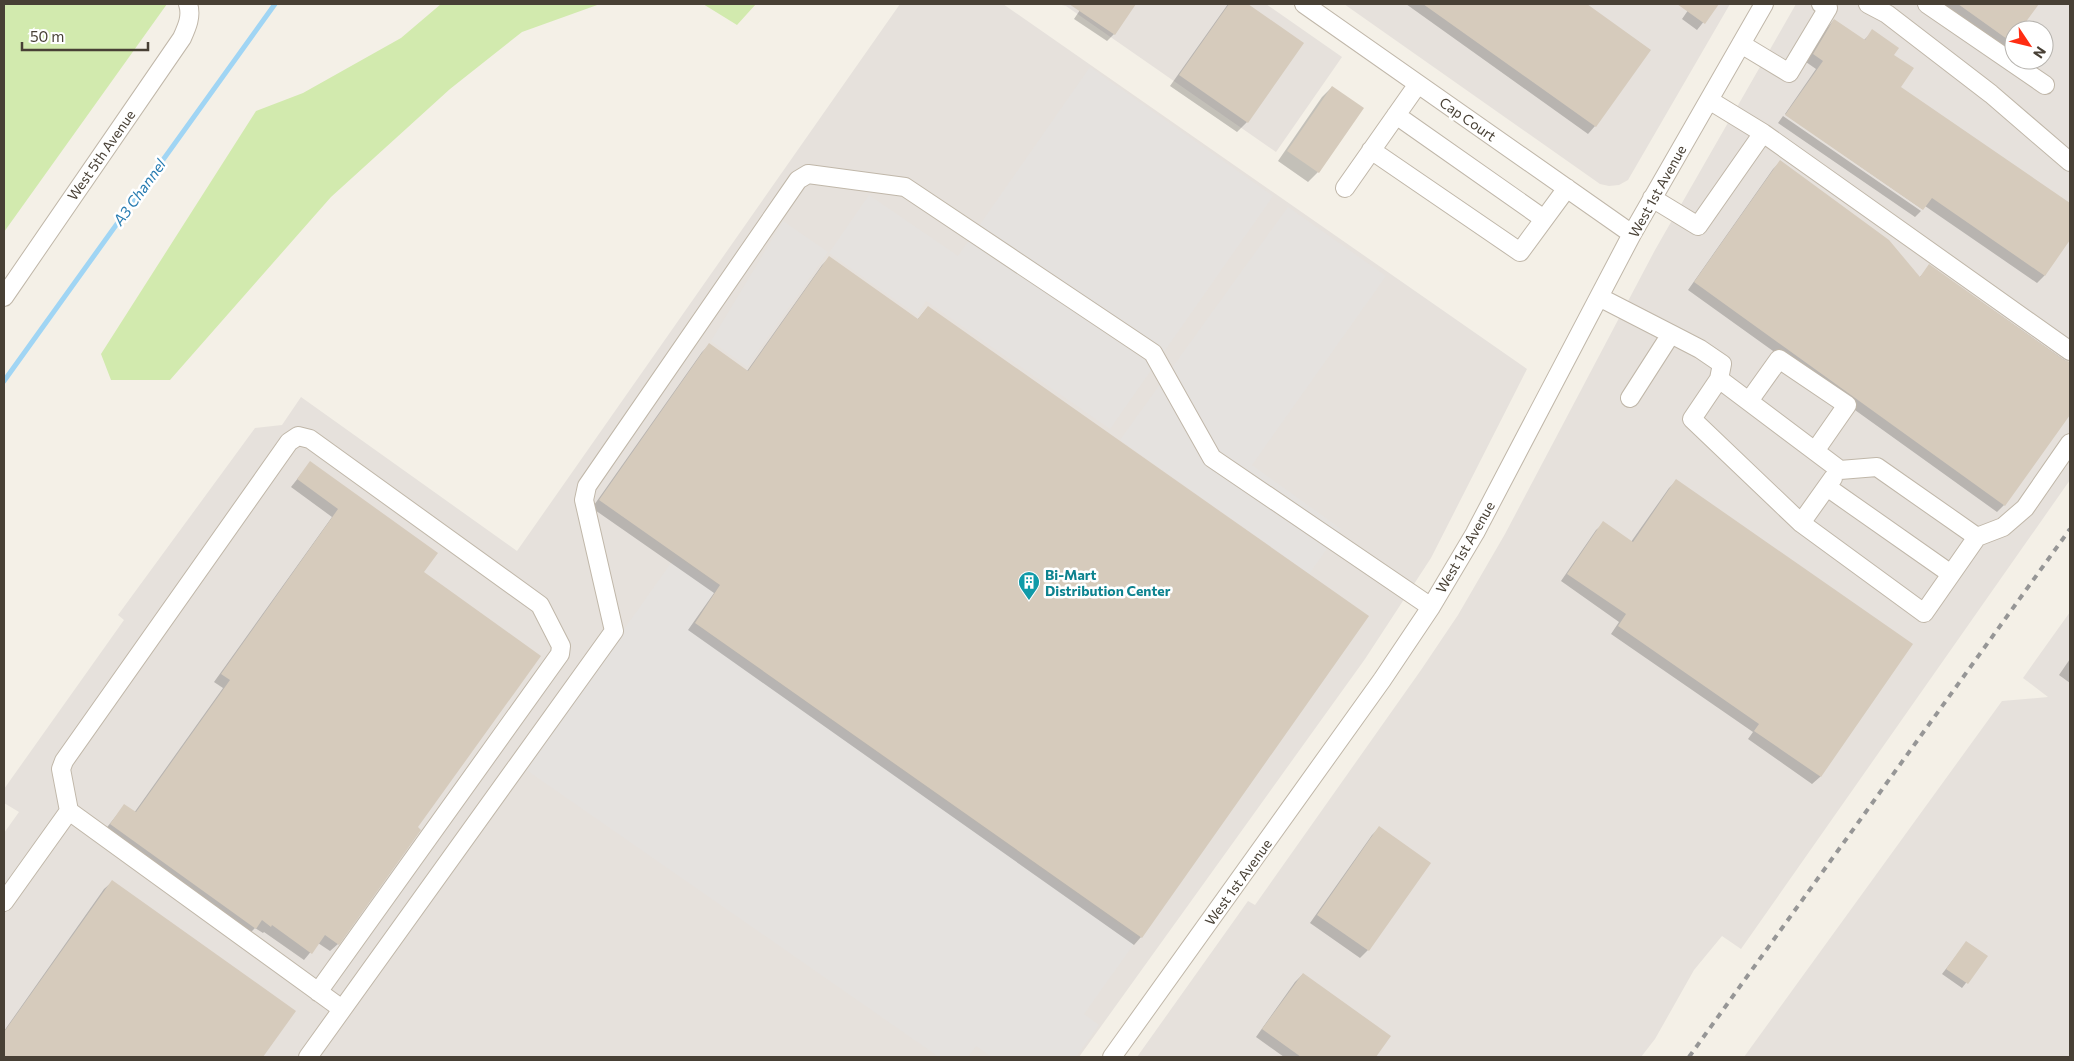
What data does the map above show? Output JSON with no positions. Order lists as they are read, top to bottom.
{
  "streets": {
    "street": ["Cap Court", "West 5th Avenue", "West 1st Avenue"]
  },
  "crossings": [
    ["Cap Court", "West 1st Avenue"]
  ],
  "water": ["A3 Channel"],
  "places": {
    "building": ["Bi-Mart Distribution Center"]
  },
  "scale_bar": "50 m",
  "north": "bottom right"
}
